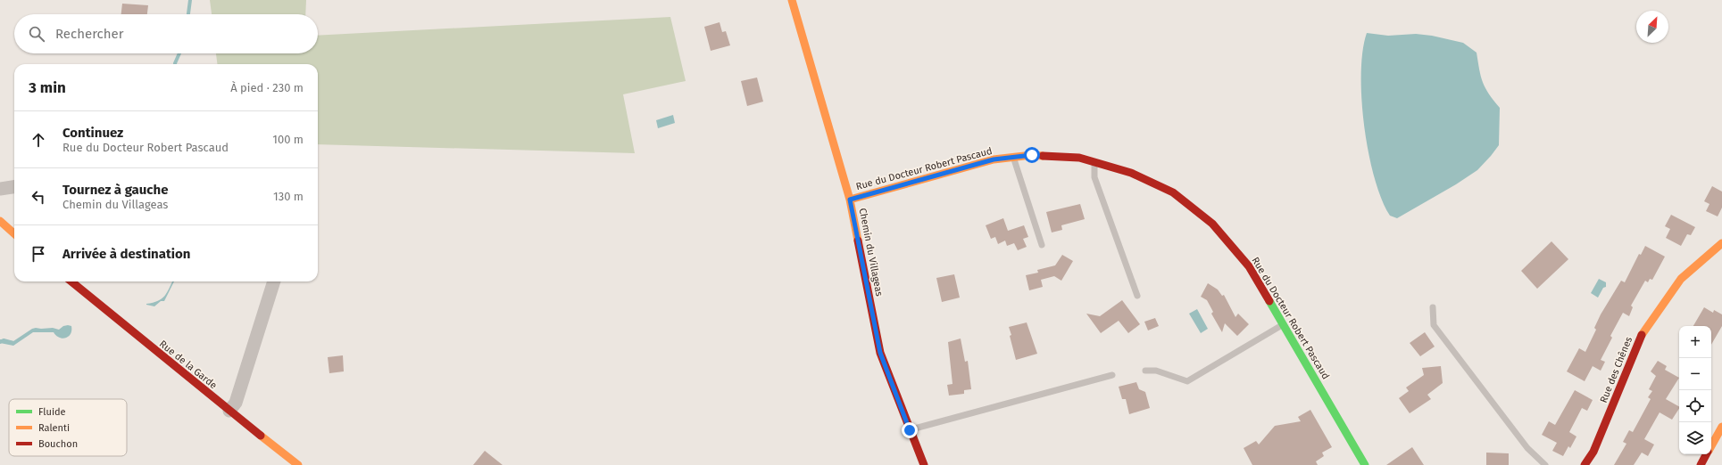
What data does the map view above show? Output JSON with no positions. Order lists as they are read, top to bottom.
{
  "streets": {
    "street": [
      "Rue du Docteur Robert Pascaud",
      "Chemin du Villageas",
      "Rue de la Garde",
      "Rue des Chênes"
    ]
  },
  "crossings": [
    ["Rue du Docteur Robert Pascaud", "Chemin du Villageas"]
  ],
  "legend": ["Fluide", "Ralenti", "Bouchon"],
  "north": "top right",
  "page": {
    "search": "Rechercher",
    "heading": ["3 min", "À pied · 230 m"],
    "list": [
      ["Continuez", "Rue du Docteur Robert Pascaud", "100 m"],
      ["Tournez à gauche", "Chemin du Villageas", "130 m"],
      "Arrivée à destination"
    ],
    "map_buttons": ["+", "−"]
  }
}
